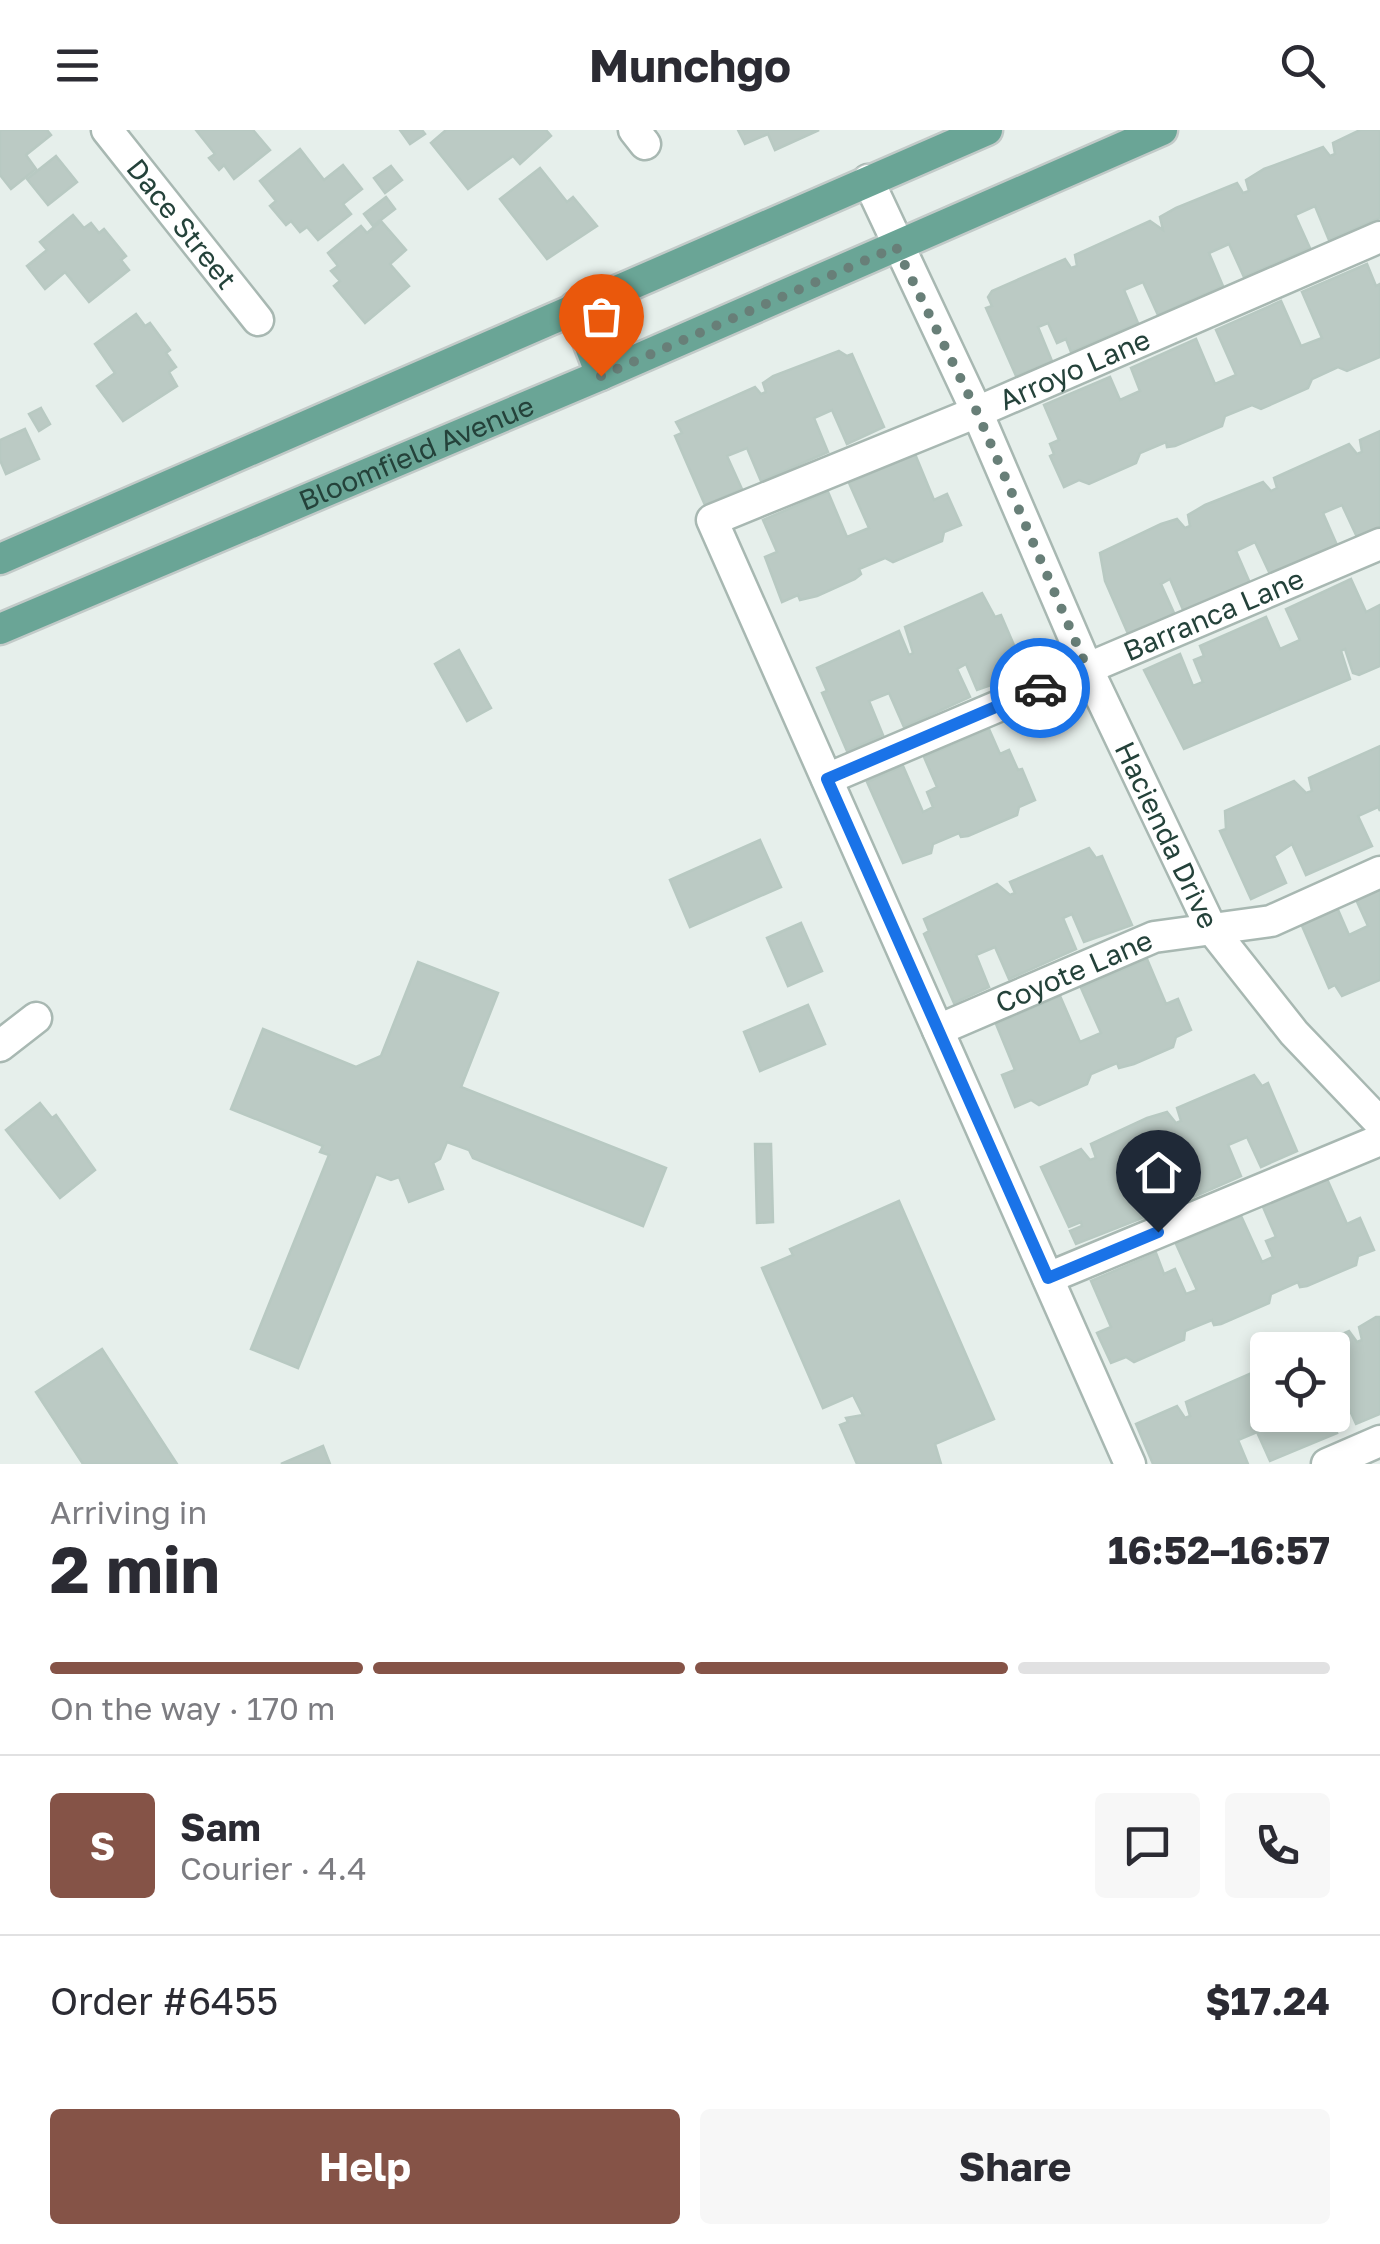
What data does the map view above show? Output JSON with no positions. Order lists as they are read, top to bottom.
{
  "streets": {
    "main road": ["Bloomfield Avenue"],
    "street": [
      "Dace Street",
      "Arroyo Lane",
      "Barranca Lane",
      "Hacienda Drive",
      "Coyote Lane"
    ]
  },
  "crossings": [
    ["Arroyo Lane", "Barranca Lane"],
    ["Arroyo Lane", "Hacienda Drive"],
    ["Bloomfield Avenue", "Hacienda Drive"],
    ["Barranca Lane", "Hacienda Drive"],
    ["Hacienda Drive", "Coyote Lane"]
  ],
  "page": {
    "header": "Munchgo",
    "heading": ["2 min", "Arriving in", "16:52–16:57"],
    "panel": [
      "Sam",
      "Courier · 4.4",
      "Order #6455",
      "$17.24"
    ],
    "bar": "On the way · 170 m",
    "round": "S",
    "buttons": ["Help", "Share"]
  }
}
